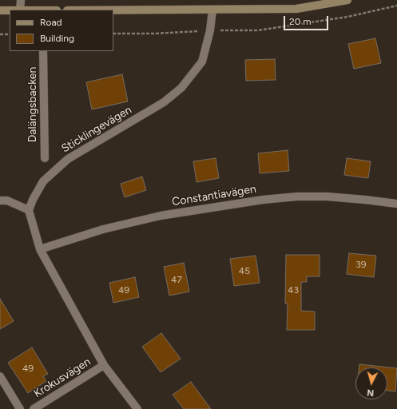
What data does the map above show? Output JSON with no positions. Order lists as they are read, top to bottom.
{
  "streets": {
    "street": [
      "Dalängsbacken",
      "Sticklingevägen",
      "Constantiavägen",
      "Krokusvägen"
    ]
  },
  "house_numbers": [
    "39",
    "45",
    "47",
    "49",
    "43",
    "49"
  ],
  "legend": ["Road", "Building"],
  "scale_bar": "20 m",
  "north": "bottom"
}
